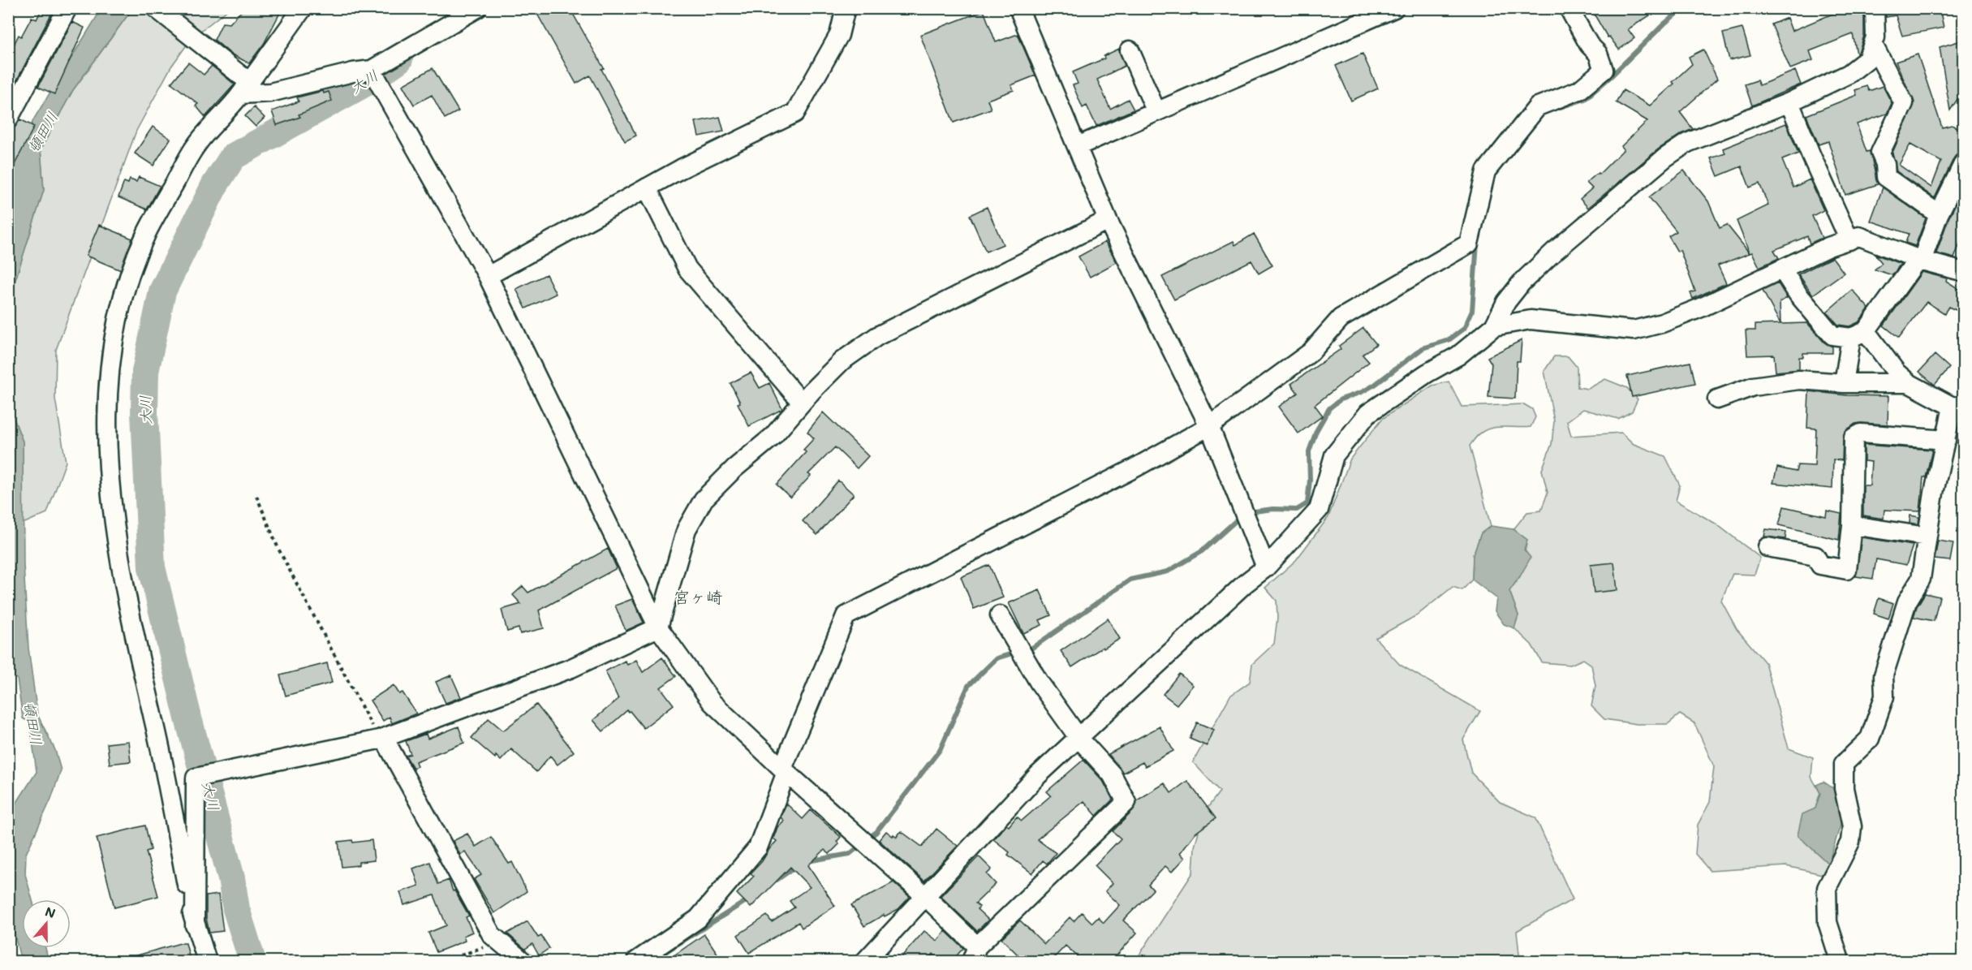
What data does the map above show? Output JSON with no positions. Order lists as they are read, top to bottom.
{
  "districts": ["宮ヶ崎"],
  "water": ["大川", "頓田川"],
  "north": "top"
}
